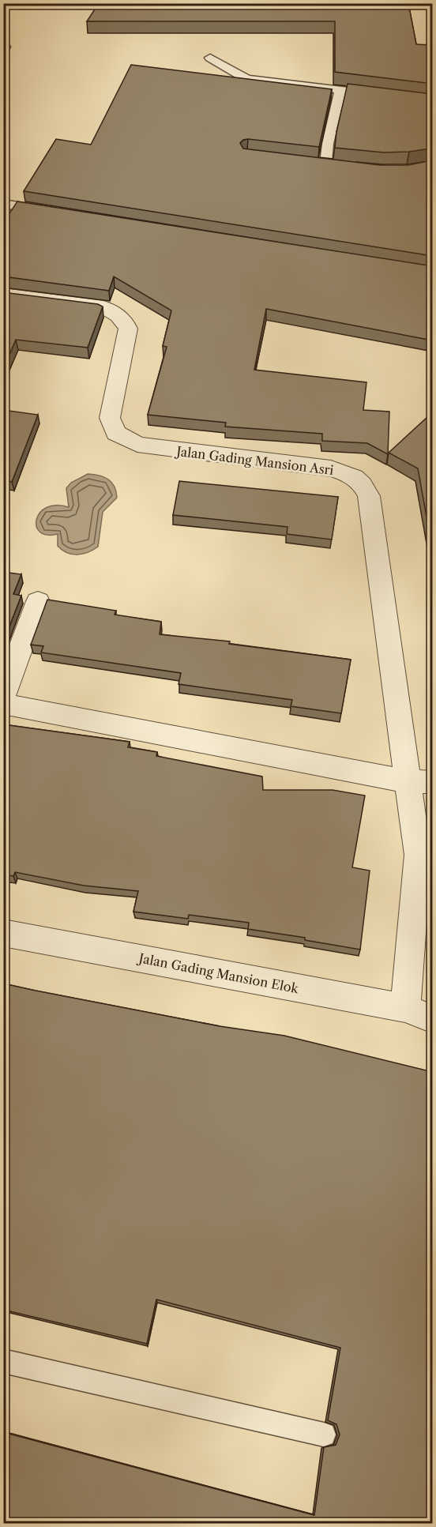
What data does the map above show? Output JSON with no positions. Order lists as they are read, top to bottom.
{
  "streets": {
    "street": ["Jalan Gading Mansion Asri", "Jalan Gading Mansion Elok"]
  },
  "crossings": [
    ["Jalan Gading Mansion Asri", "Jalan Gading Mansion Elok"]
  ]
}
